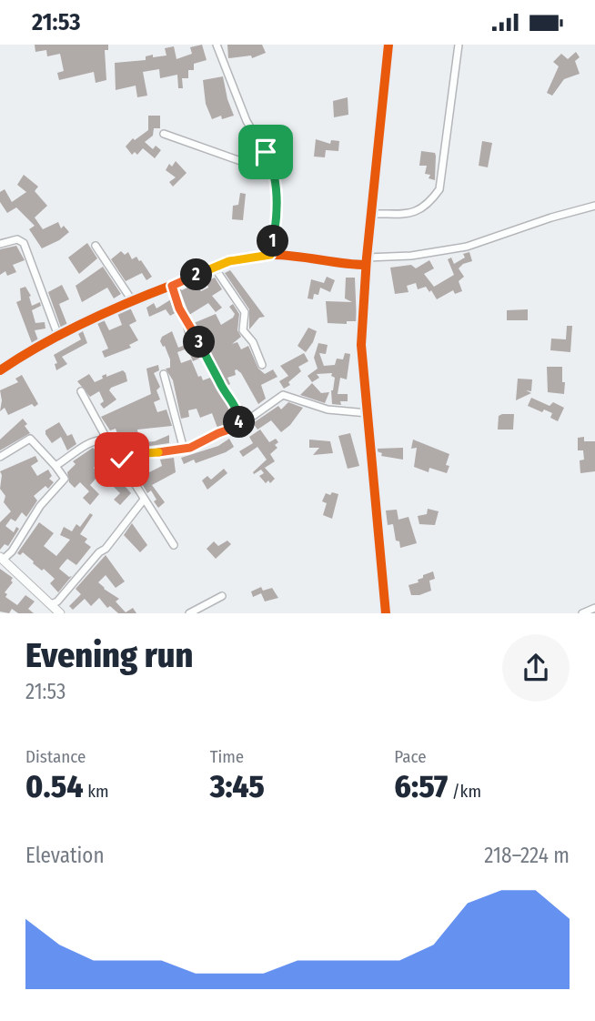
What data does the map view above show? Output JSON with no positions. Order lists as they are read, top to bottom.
{
  "page": {
    "status": "21:53",
    "pins": [
      "1",
      "2",
      "3",
      "4"
    ],
    "heading": ["Evening run", "21:53"],
    "stats": [
      ["Distance", "0.54 km"],
      ["Time", "3:45"],
      ["Pace", "6:57 /km"]
    ],
    "chart": ["Elevation", "218–224 m"]
  }
}
